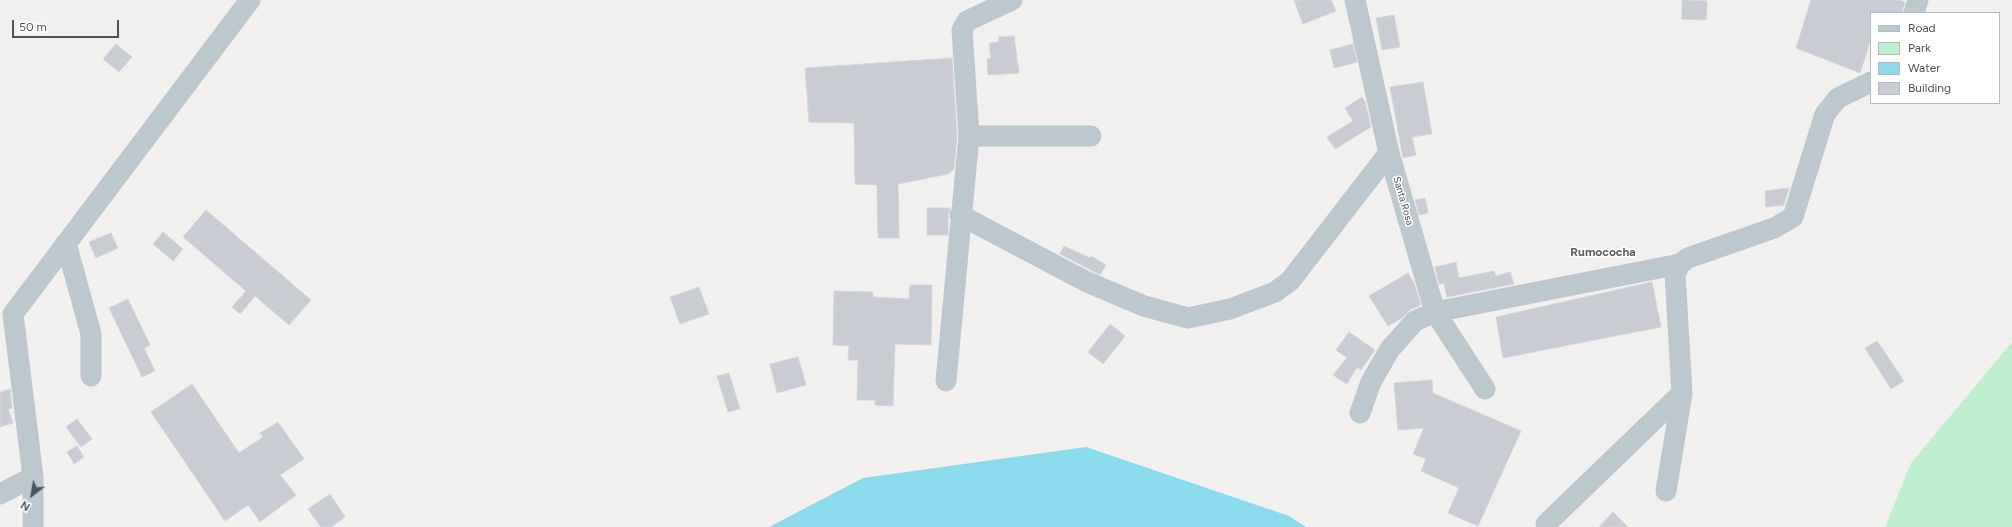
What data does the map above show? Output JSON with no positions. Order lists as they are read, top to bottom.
{
  "streets": {
    "street": ["Santa Rosa"]
  },
  "districts": ["Rumococha"],
  "legend": [
    "Road",
    "Park",
    "Water",
    "Building"
  ],
  "scale_bar": "50 m",
  "north": "bottom left"
}
